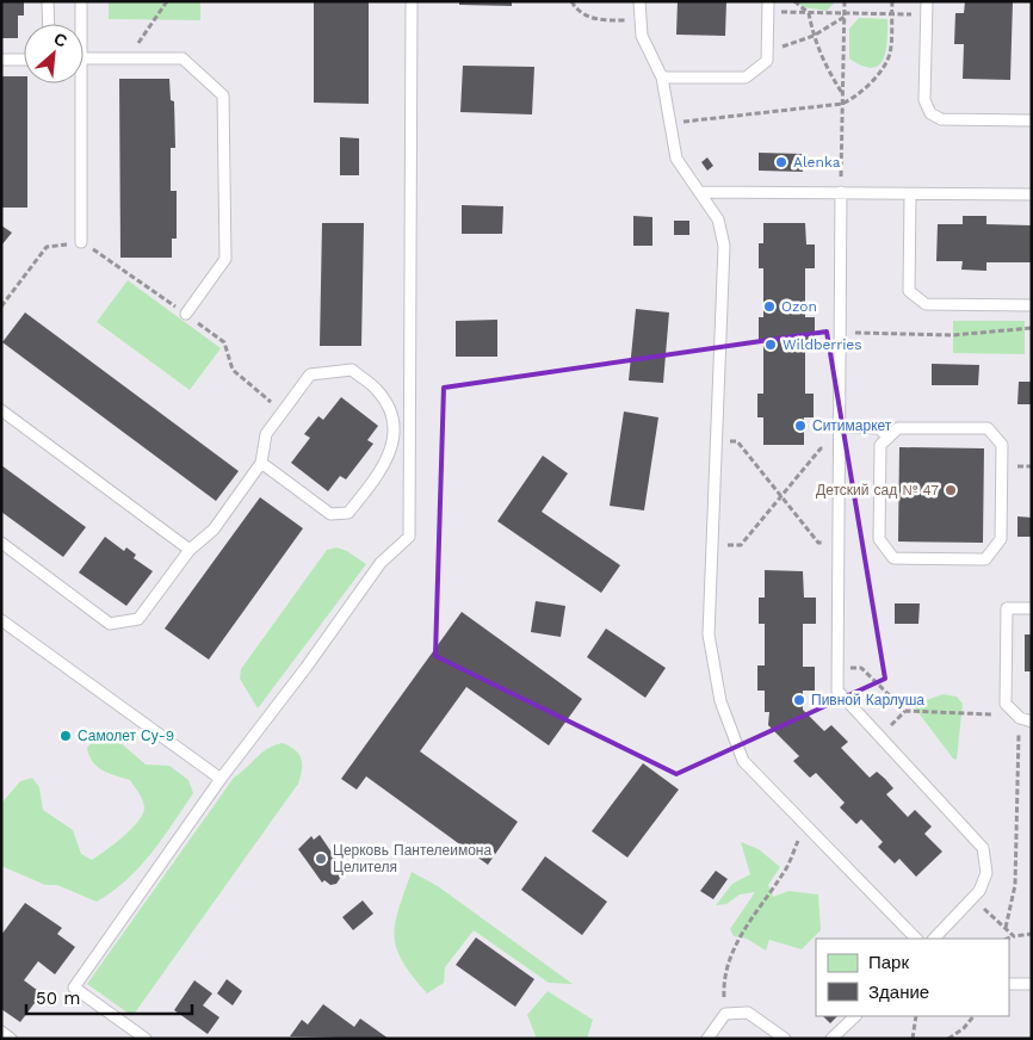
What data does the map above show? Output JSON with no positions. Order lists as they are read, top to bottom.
{
  "places": [
    "Alenka",
    "Ozon",
    "Wildberries",
    "Ситимаркет",
    "Детский сад № 47",
    "Пивной Карлуша",
    "Самолет Су-9",
    "Церковь Пантелеимона Целителя"
  ],
  "legend": ["Парк", "Здание"],
  "scale_bar": "50 m",
  "north": "top right"
}
